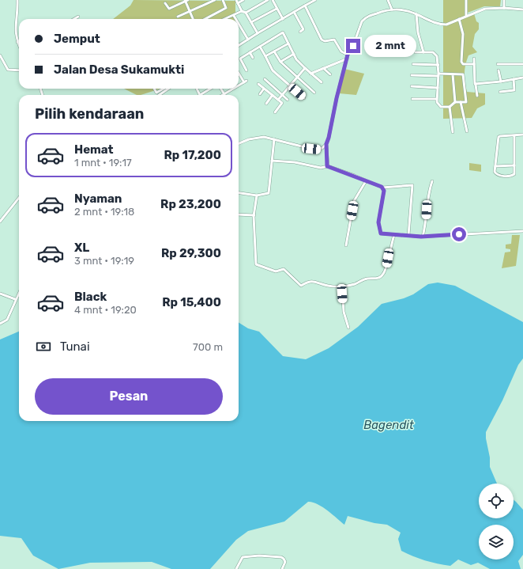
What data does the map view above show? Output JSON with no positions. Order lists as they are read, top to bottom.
{
  "water": ["Bagendit"],
  "page": {
    "banner": ["Jemput", "Jalan Desa Sukamukti"],
    "bubble": "2 mnt",
    "heading": "Pilih kendaraan",
    "list": [
      {
        "name": "Hemat",
        "note": "1 mnt · 19:17",
        "value": "Rp 17,200"
      },
      {
        "name": "Nyaman",
        "note": "2 mnt · 19:18",
        "value": "Rp 23,200"
      },
      {
        "name": "XL",
        "note": "3 mnt · 19:19",
        "value": "Rp 29,300"
      },
      {
        "name": "Black",
        "note": "4 mnt · 19:20",
        "value": "Rp 15,400"
      }
    ],
    "pay": ["Tunai", "700 m"],
    "buttons": "Pesan"
  }
}
